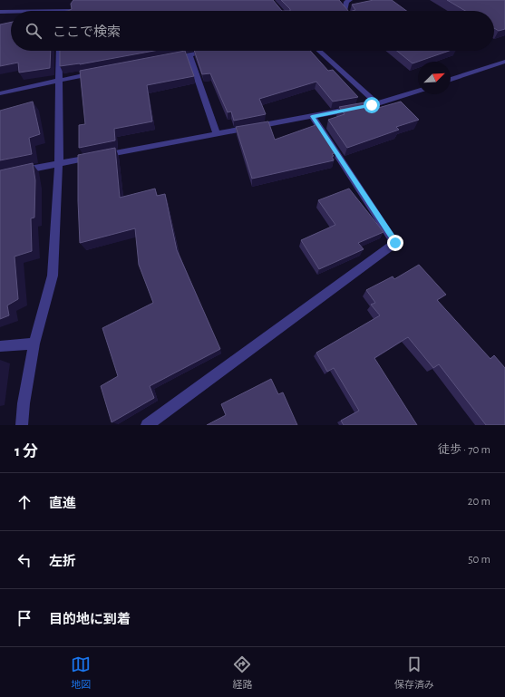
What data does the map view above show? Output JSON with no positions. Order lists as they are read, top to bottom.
{
  "north": "top right",
  "page": {
    "search": "ここで検索",
    "heading": ["1 分", "徒歩 · 70 m"],
    "list": [
      ["直進", "20 m"],
      ["左折", "50 m"],
      "目的地に到着"
    ],
    "nav": ["地図", "経路", "保存済み"]
  }
}
